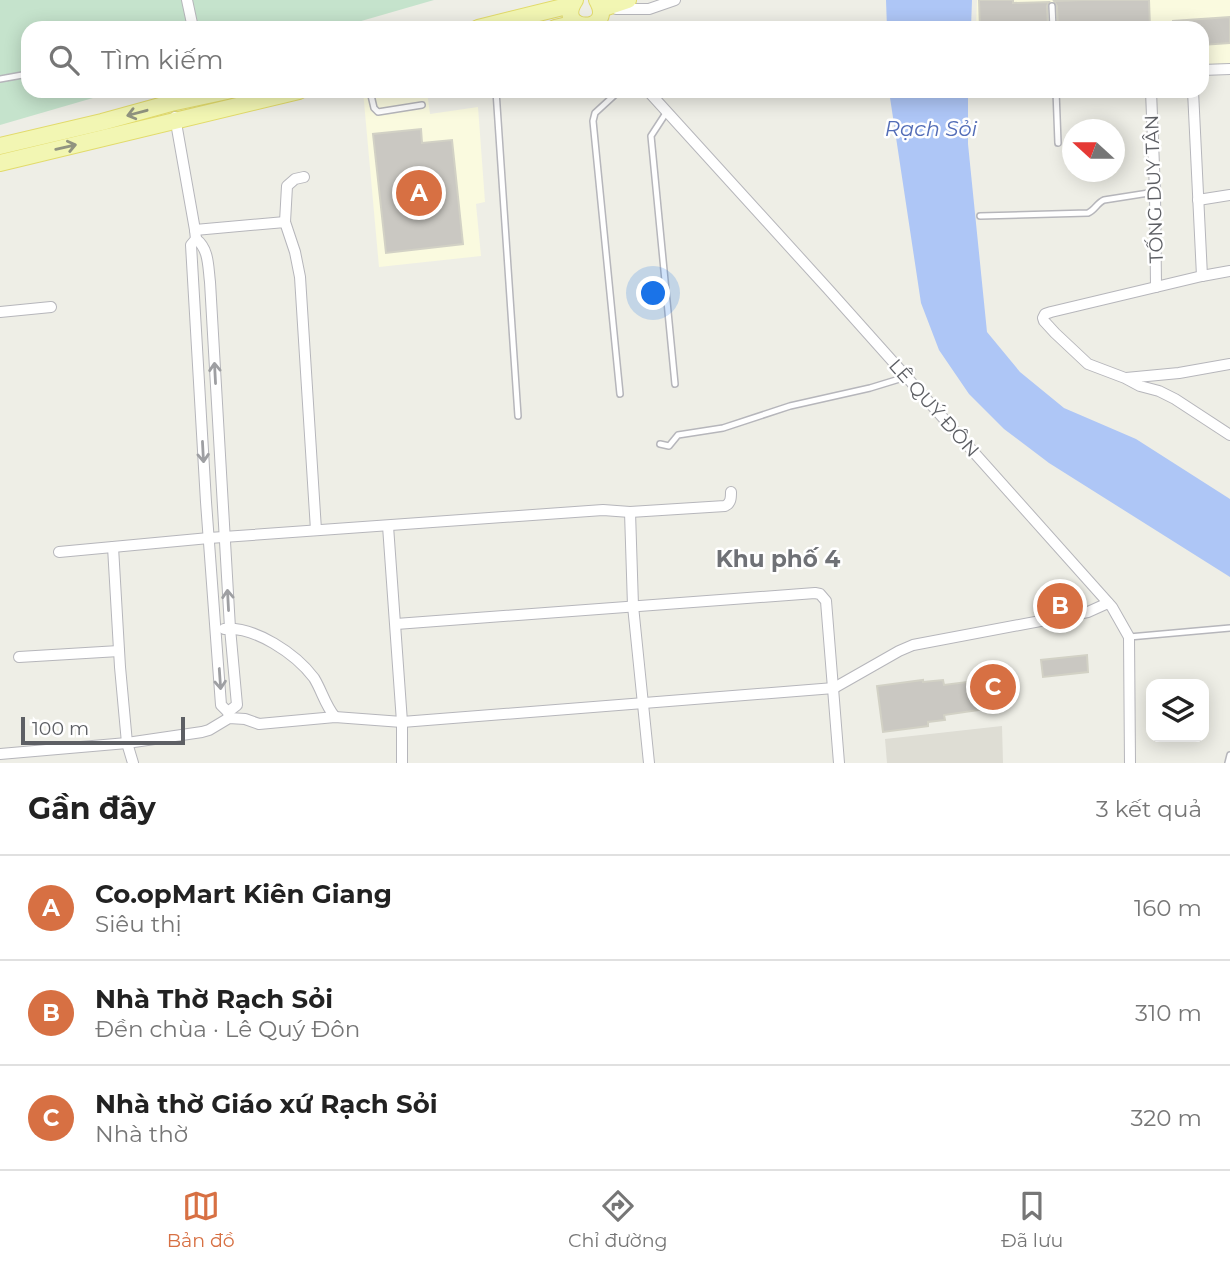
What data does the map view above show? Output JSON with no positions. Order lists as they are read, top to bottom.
{
  "streets": {
    "street": ["TỐNG DUY TÂN", "LÊ QUÝ ĐÔN"]
  },
  "districts": ["Khu phố 4"],
  "water": ["Rạch Sỏi"],
  "scale_bar": "100 m",
  "north": "left",
  "page": {
    "search": "Tìm kiếm",
    "pins": ["A", "B", "C"],
    "scale": "100 m",
    "heading": ["Gần đây", "3 kết quả"],
    "list": [
      {
        "mark": "A",
        "name": "Co.opMart Kiên Giang",
        "note": "Siêu thị",
        "value": "160 m"
      },
      {
        "mark": "B",
        "name": "Nhà Thờ Rạch Sỏi",
        "note": "Đền chùa · Lê Quý Đôn",
        "value": "310 m"
      },
      {
        "mark": "C",
        "name": "Nhà thờ Giáo xứ Rạch Sỏi",
        "note": "Nhà thờ",
        "value": "320 m"
      }
    ],
    "nav": ["Bản đồ", "Chỉ đường", "Đã lưu"]
  }
}
